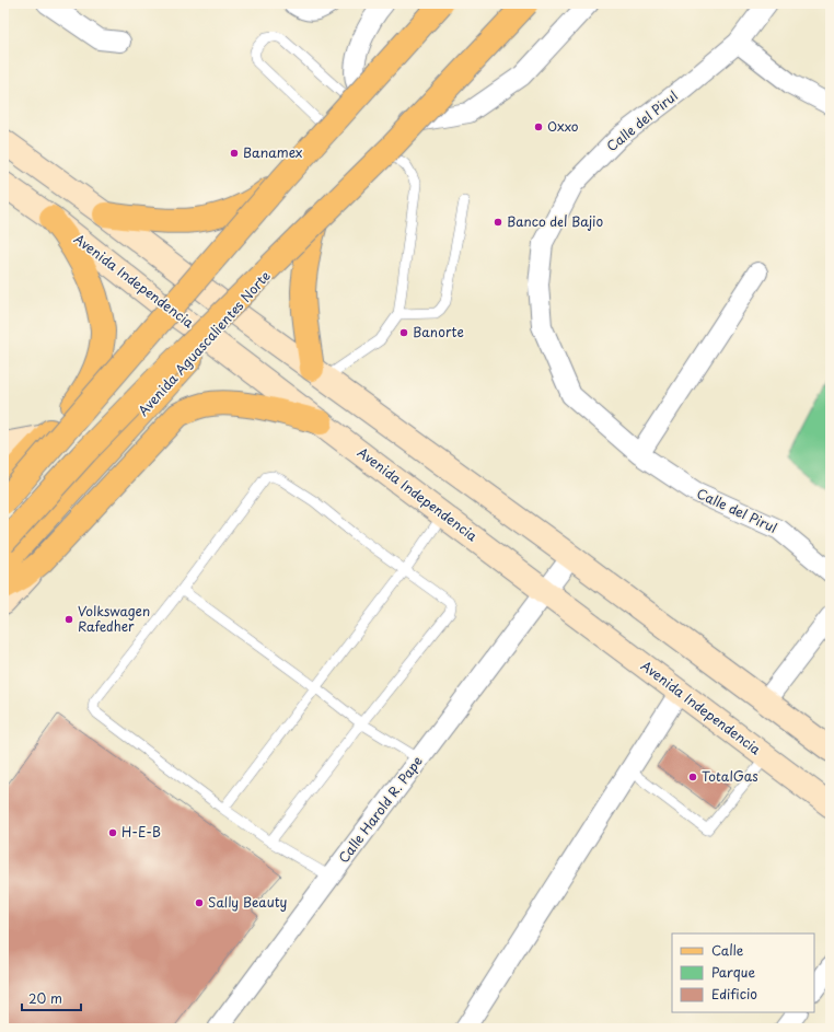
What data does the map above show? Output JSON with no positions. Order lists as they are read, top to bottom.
{
  "streets": {
    "main road": ["Avenida Independencia", "Avenida Aguascalientes Norte"],
    "street": ["Calle del Pirul", "Calle Harold R. Pape"]
  },
  "crossings": [
    ["Avenida Independencia", "Avenida Aguascalientes Norte"],
    ["Avenida Independencia", "Calle Harold R. Pape"]
  ],
  "places": [
    "Oxxo",
    "Banamex",
    "Banco del Bajio",
    "Banorte",
    "Volkswagen Rafedher",
    "TotalGas",
    "H-E-B",
    "Sally Beauty"
  ],
  "legend": ["Calle", "Parque", "Edificio"],
  "scale_bar": "20 m"
}
